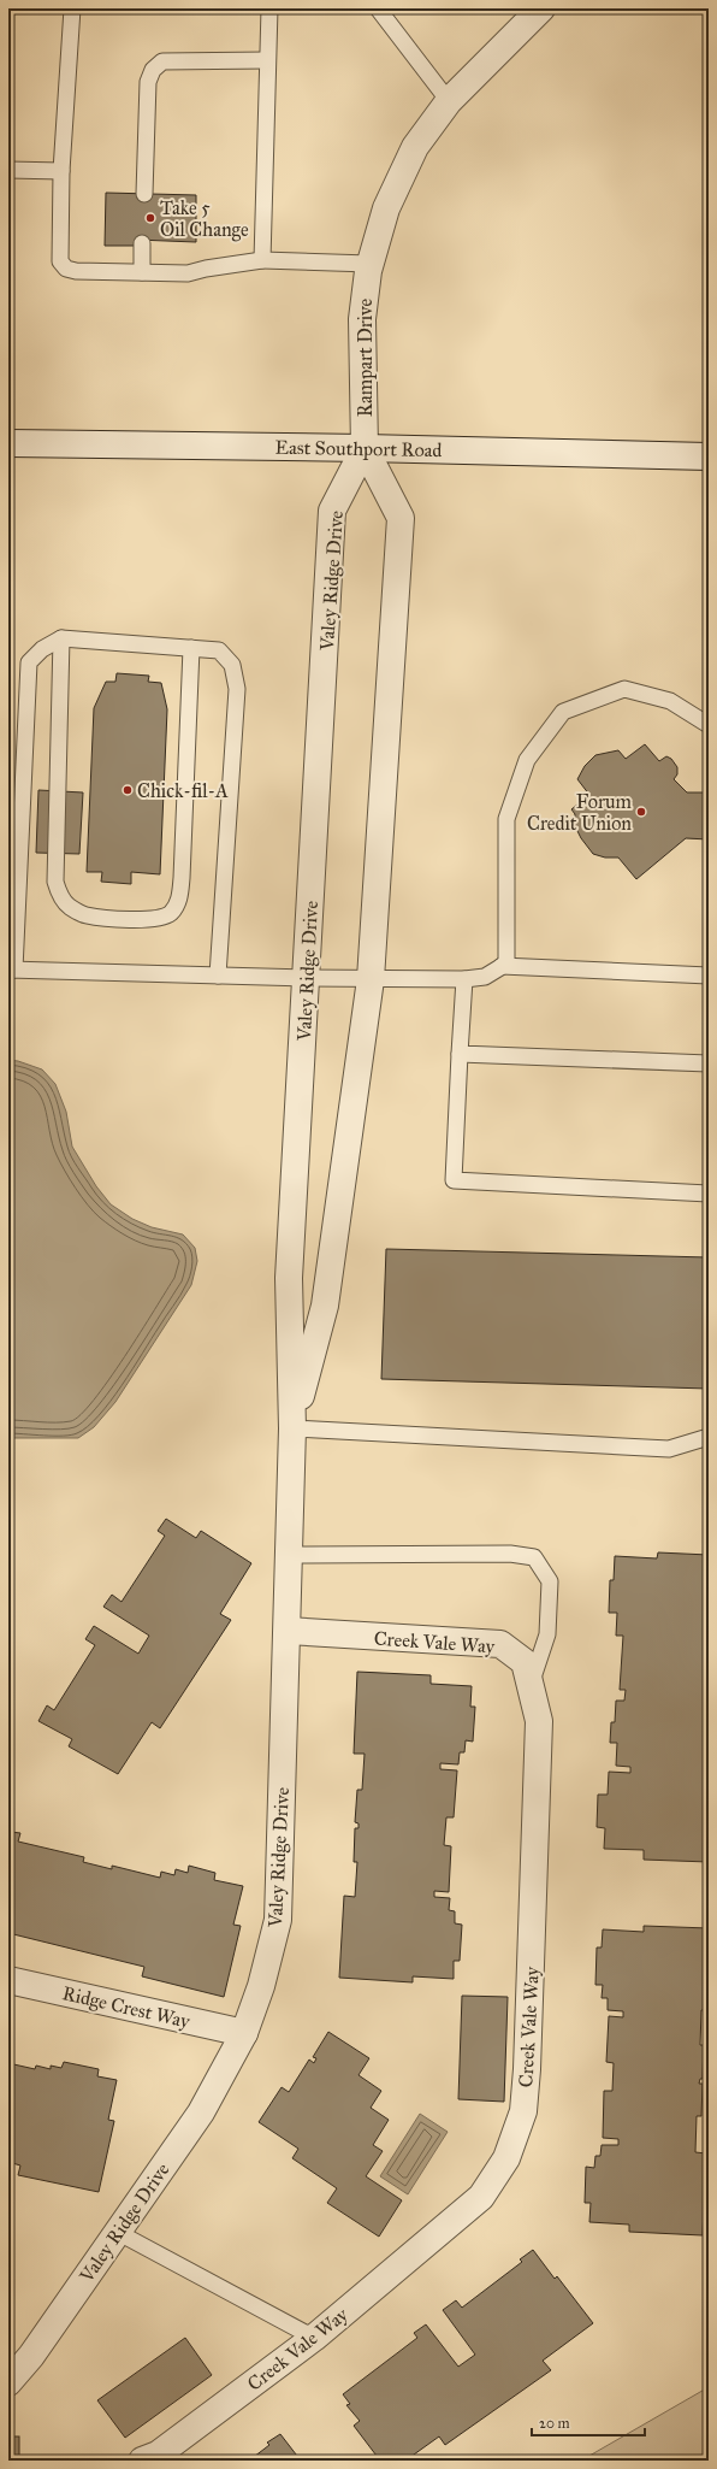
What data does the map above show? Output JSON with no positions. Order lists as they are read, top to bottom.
{
  "streets": {
    "street": [
      "Rampart Drive",
      "East Southport Road",
      "Valey Ridge Drive",
      "Creek Vale Way",
      "Ridge Crest Way"
    ]
  },
  "crossings": [
    ["Rampart Drive", "East Southport Road"],
    ["Rampart Drive", "Valey Ridge Drive"],
    ["East Southport Road", "Valey Ridge Drive"],
    ["Valey Ridge Drive", "Creek Vale Way"],
    ["Valey Ridge Drive", "Ridge Crest Way"]
  ],
  "places": ["Take 5 Oil Change", "Chick-fil-A", "Forum Credit Union"],
  "scale_bar": "20 m"
}
